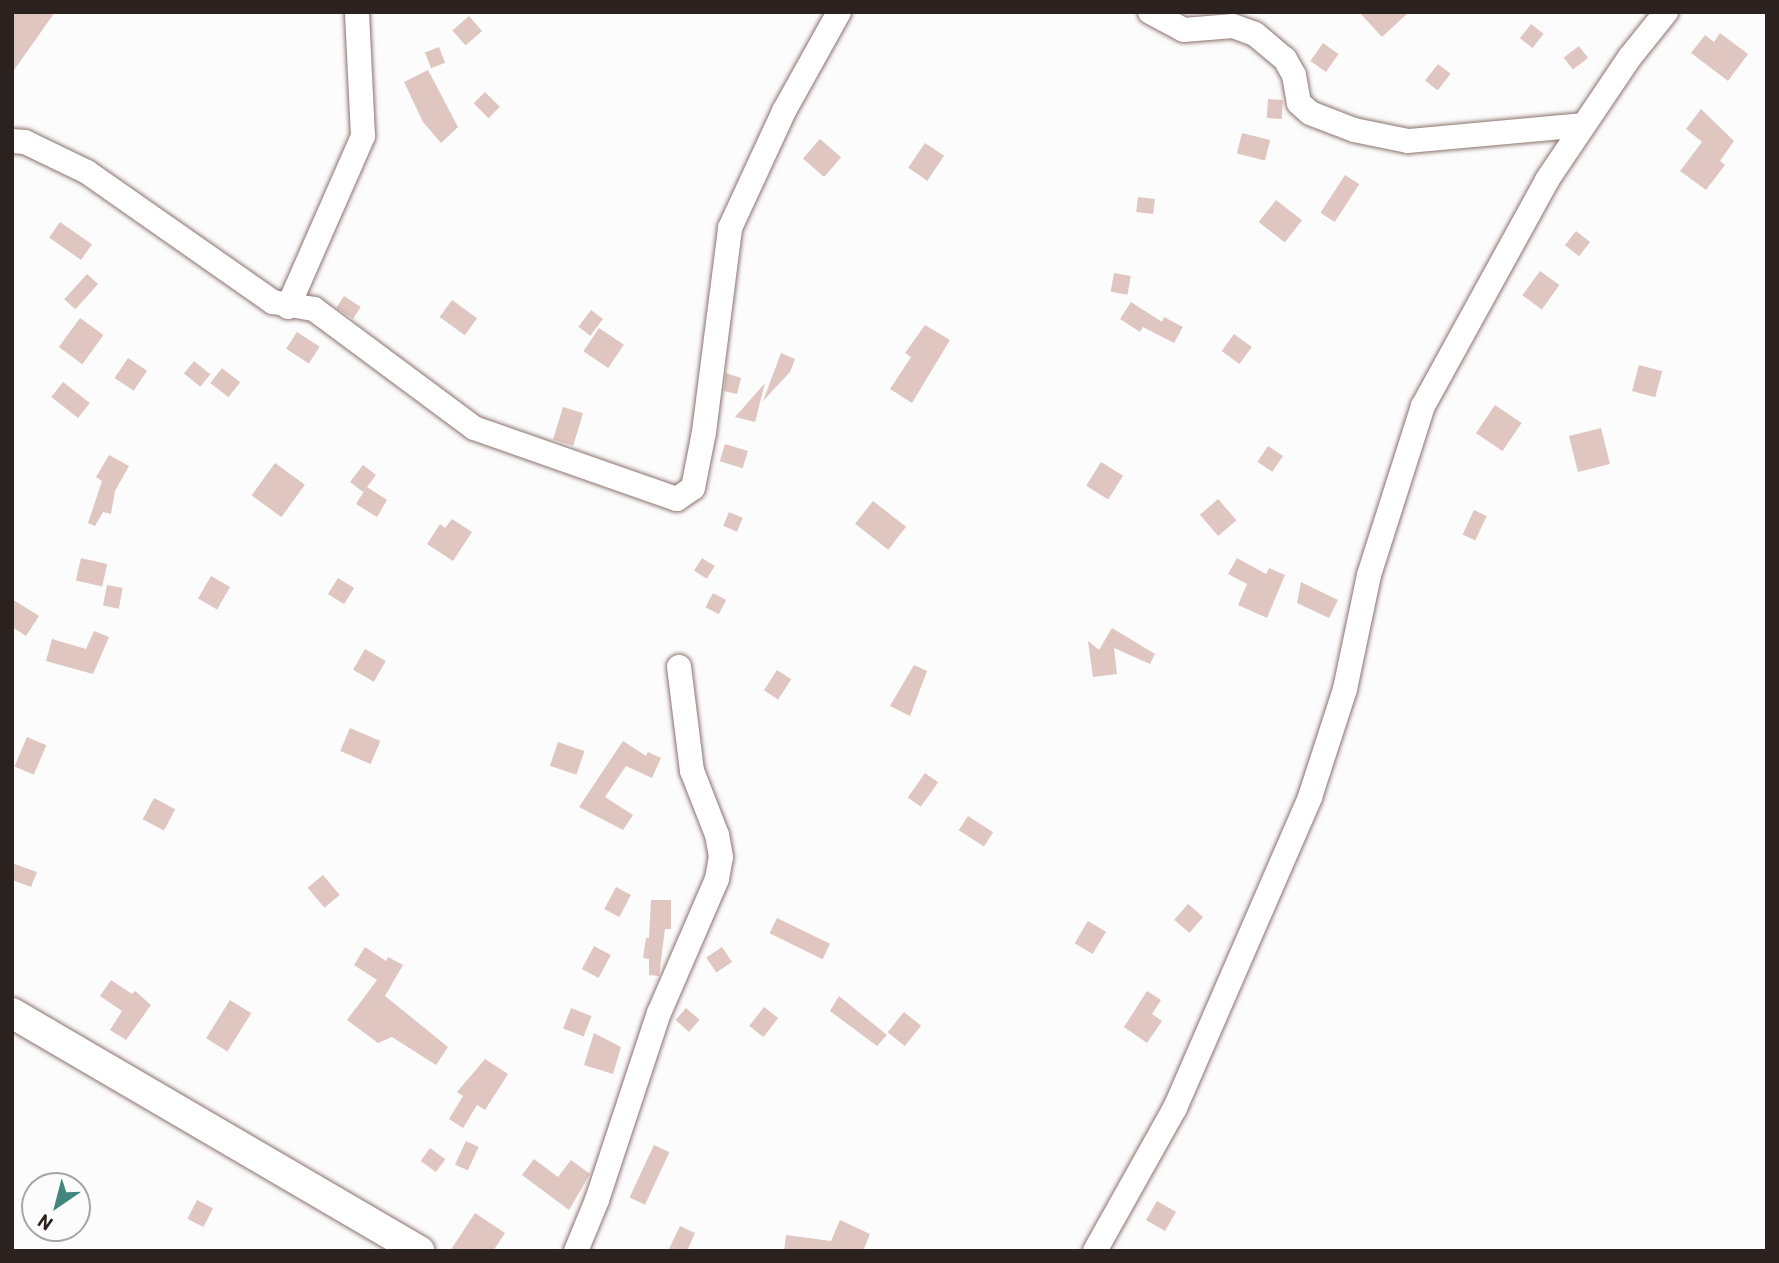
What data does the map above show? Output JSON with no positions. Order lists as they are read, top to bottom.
{
  "north": "bottom left"
}
